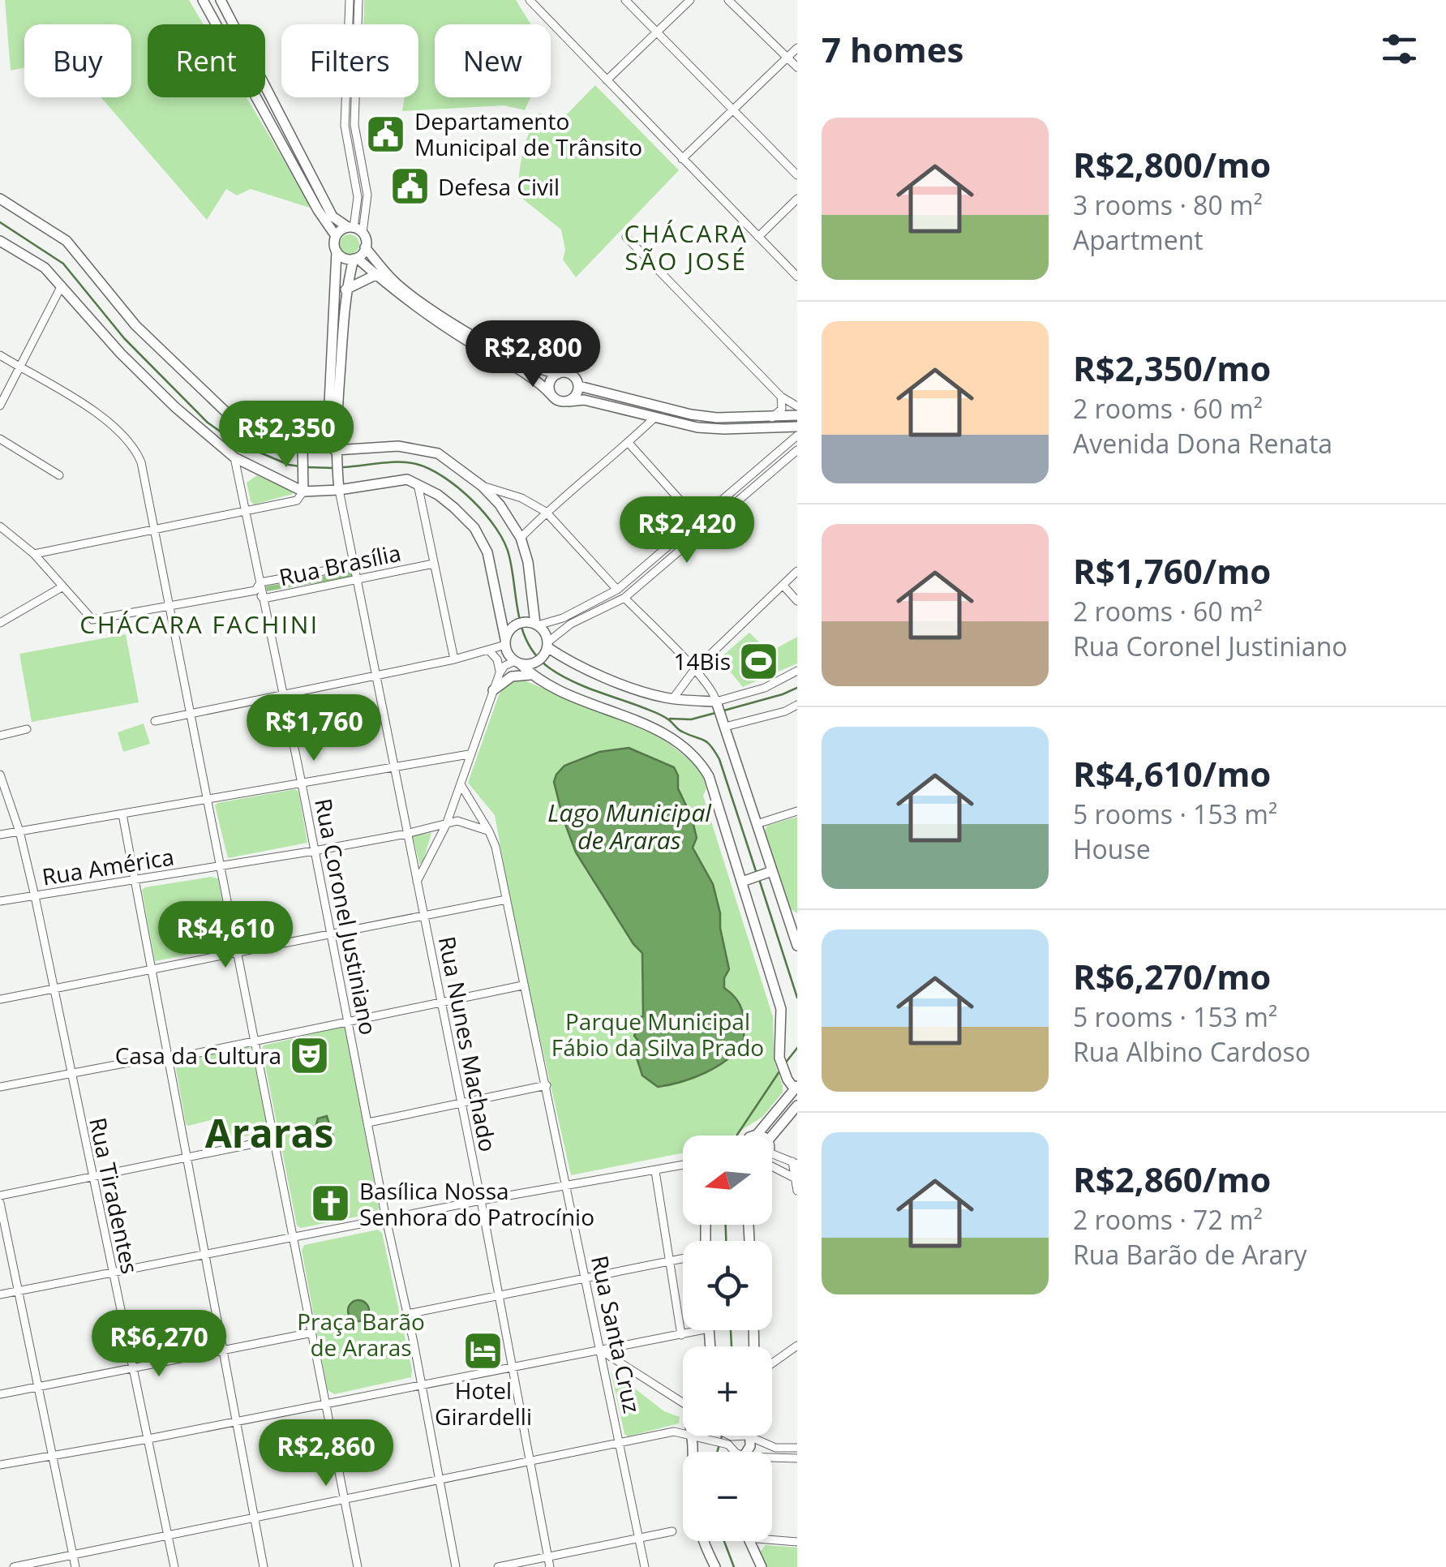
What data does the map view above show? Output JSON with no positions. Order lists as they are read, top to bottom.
{
  "streets": {
    "street": [
      "Rua Brasília",
      "Rua América",
      "Rua Coronel Justiniano",
      "Rua Nunes Machado",
      "Rua Tiradentes",
      "Rua Santa Cruz"
    ]
  },
  "crossings": [
    ["Rua Brasília", "Rua Coronel Justiniano"],
    ["Rua Brasília", "Rua Nunes Machado"],
    ["Rua América", "Rua Coronel Justiniano"],
    ["Rua América", "Rua Nunes Machado"],
    ["Rua América", "Rua Tiradentes"]
  ],
  "districts": ["CHÁCARA SÃO JOSÉ", "CHÁCARA FACHINI", "Araras"],
  "water": ["Lago Municipal de Araras"],
  "parks": ["Parque Municipal Fábio da Silva Prado", "Praça Barão de Araras"],
  "places": {
    "public building": ["Departamento Municipal de Trânsito", "Defesa Civil"],
    "sports": ["14Bis"],
    "theatre": ["Casa da Cultura"],
    "church": ["Basílica Nossa Senhora do Patrocínio"],
    "hotel": ["Hotel Girardelli"]
  },
  "north": "left",
  "page": {
    "heading": "7 homes",
    "chip": [
      "Buy",
      "Rent",
      "Filters",
      "New"
    ],
    "list": [
      {
        "name": "R$2,800/mo",
        "note": "3 rooms · 80 m² · Apartment"
      },
      {
        "name": "R$2,350/mo",
        "note": "2 rooms · 60 m² · Avenida Dona Renata"
      },
      {
        "name": "R$1,760/mo",
        "note": "2 rooms · 60 m² · Rua Coronel Justiniano"
      },
      {
        "name": "R$4,610/mo",
        "note": "5 rooms · 153 m² · House"
      },
      {
        "name": "R$6,270/mo",
        "note": "5 rooms · 153 m² · Rua Albino Cardoso"
      },
      {
        "name": "R$2,860/mo",
        "note": "2 rooms · 72 m² · Rua Barão de Arary"
      }
    ],
    "price": [
      "R$2,800",
      "R$2,350",
      "R$2,420",
      "R$1,760",
      "R$4,610",
      "R$6,270",
      "R$2,860"
    ],
    "map_buttons": ["+", "−"]
  }
}
